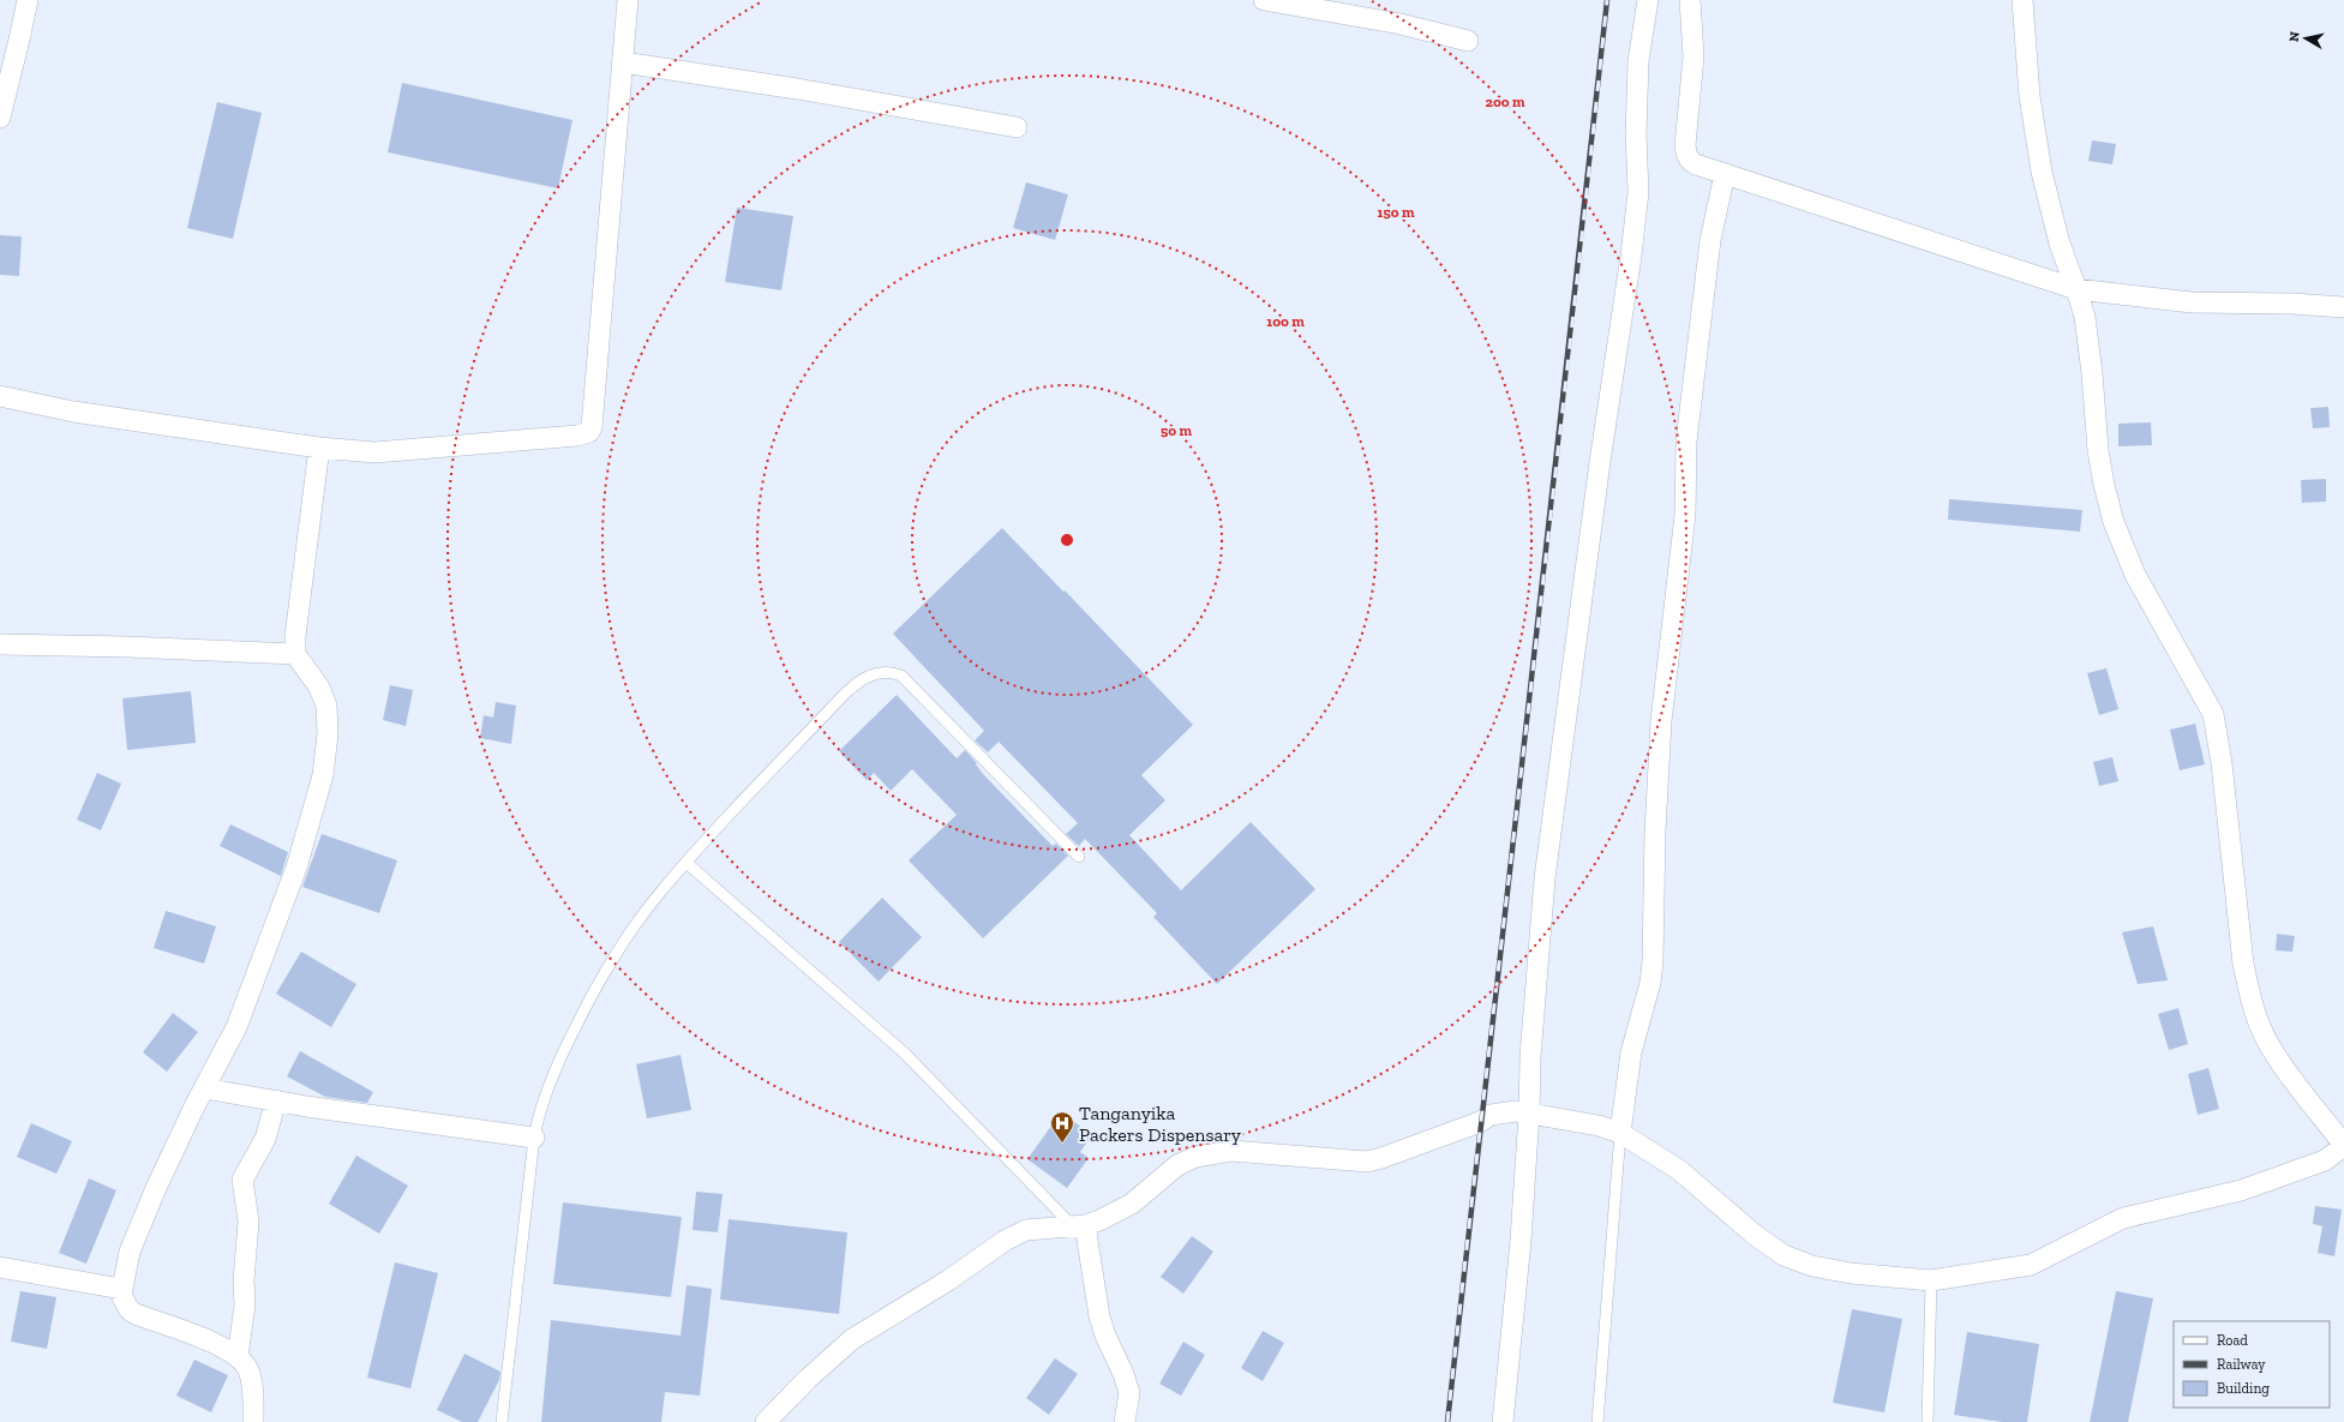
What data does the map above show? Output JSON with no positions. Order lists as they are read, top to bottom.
{
  "places": {
    "hospital": ["Tanganyika Packers Dispensary"]
  },
  "legend": ["Road", "Railway", "Building"],
  "north": "left",
  "rings": [
    "200 m",
    "150 m",
    "100 m",
    "50 m"
  ]
}
